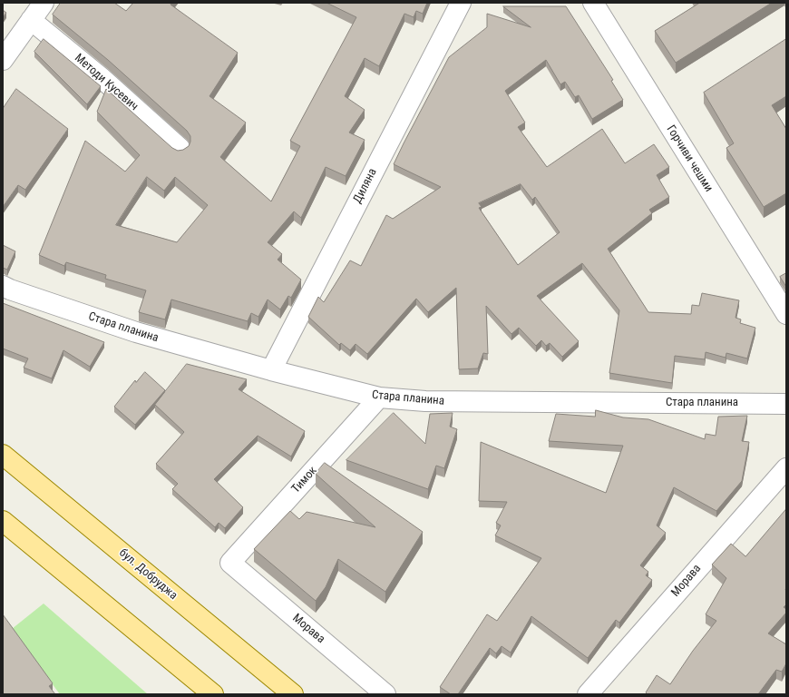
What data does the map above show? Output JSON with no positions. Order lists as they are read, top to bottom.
{
  "streets": {
    "main road": ["бул. Добруджа"],
    "street": [
      "Методи Кусевич",
      "Горчиви чешми",
      "Диляна",
      "Стара планина",
      "Тимок",
      "Морава"
    ]
  },
  "crossings": [
    ["Диляна", "Стара планина"],
    ["Стара планина", "Тимок"],
    ["Тимок", "Морава"]
  ]
}
